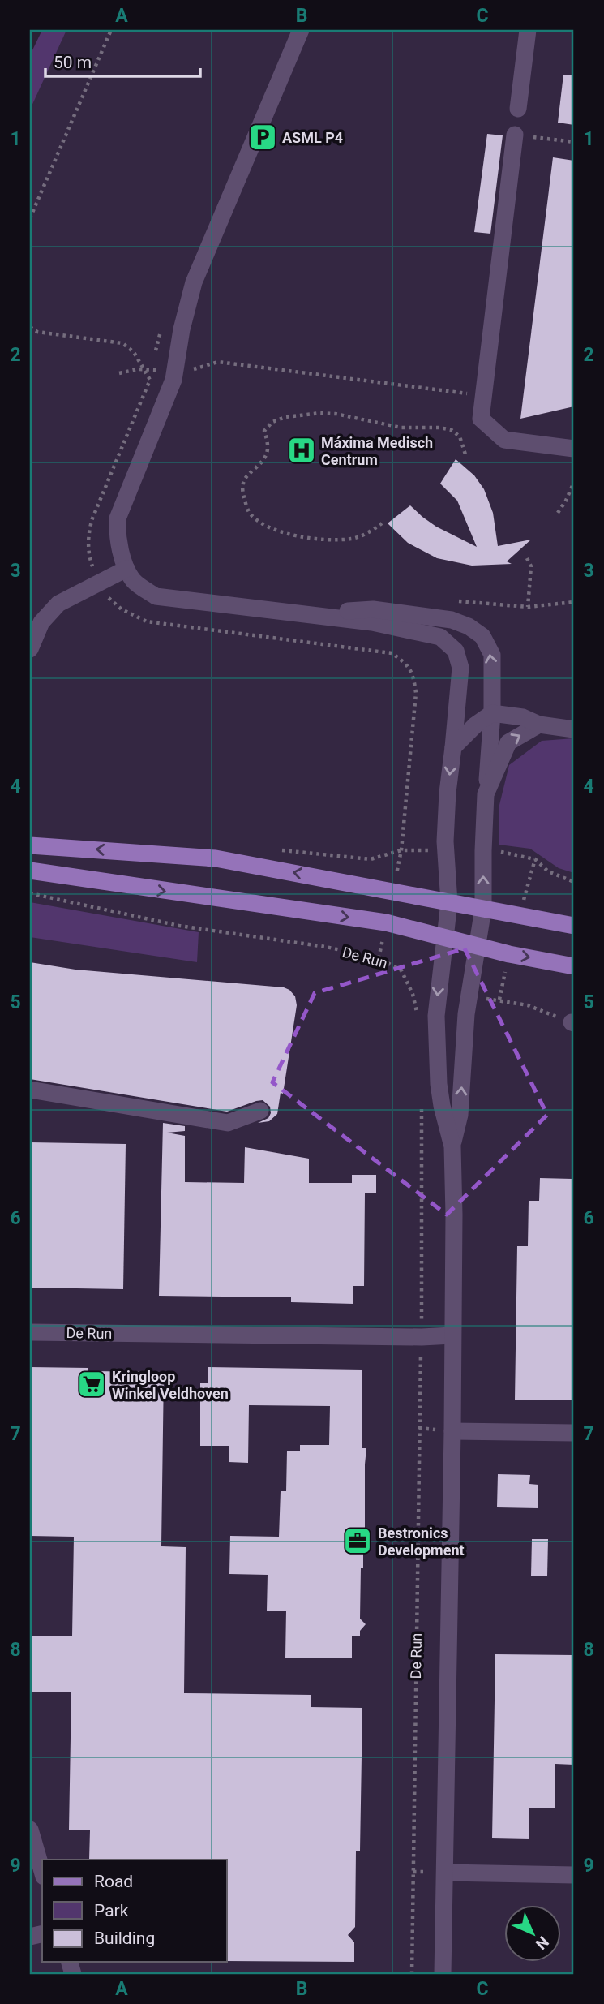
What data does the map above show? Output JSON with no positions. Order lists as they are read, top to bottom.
{
  "streets": {
    "street": ["De Run"]
  },
  "places": {
    "parking": ["ASML P4"],
    "hospital": ["Máxima Medisch Centrum"],
    "supermarket": ["Kringloop Winkel Veldhoven"],
    "office": ["Bestronics Development"]
  },
  "legend": ["Road", "Park", "Building"],
  "scale_bar": "50 m",
  "north": "bottom right",
  "grid": {
    "columns": ["A", "B", "C"],
    "rows": [
      "1",
      "2",
      "3",
      "4",
      "5",
      "6",
      "7",
      "8",
      "9"
    ]
  }
}
